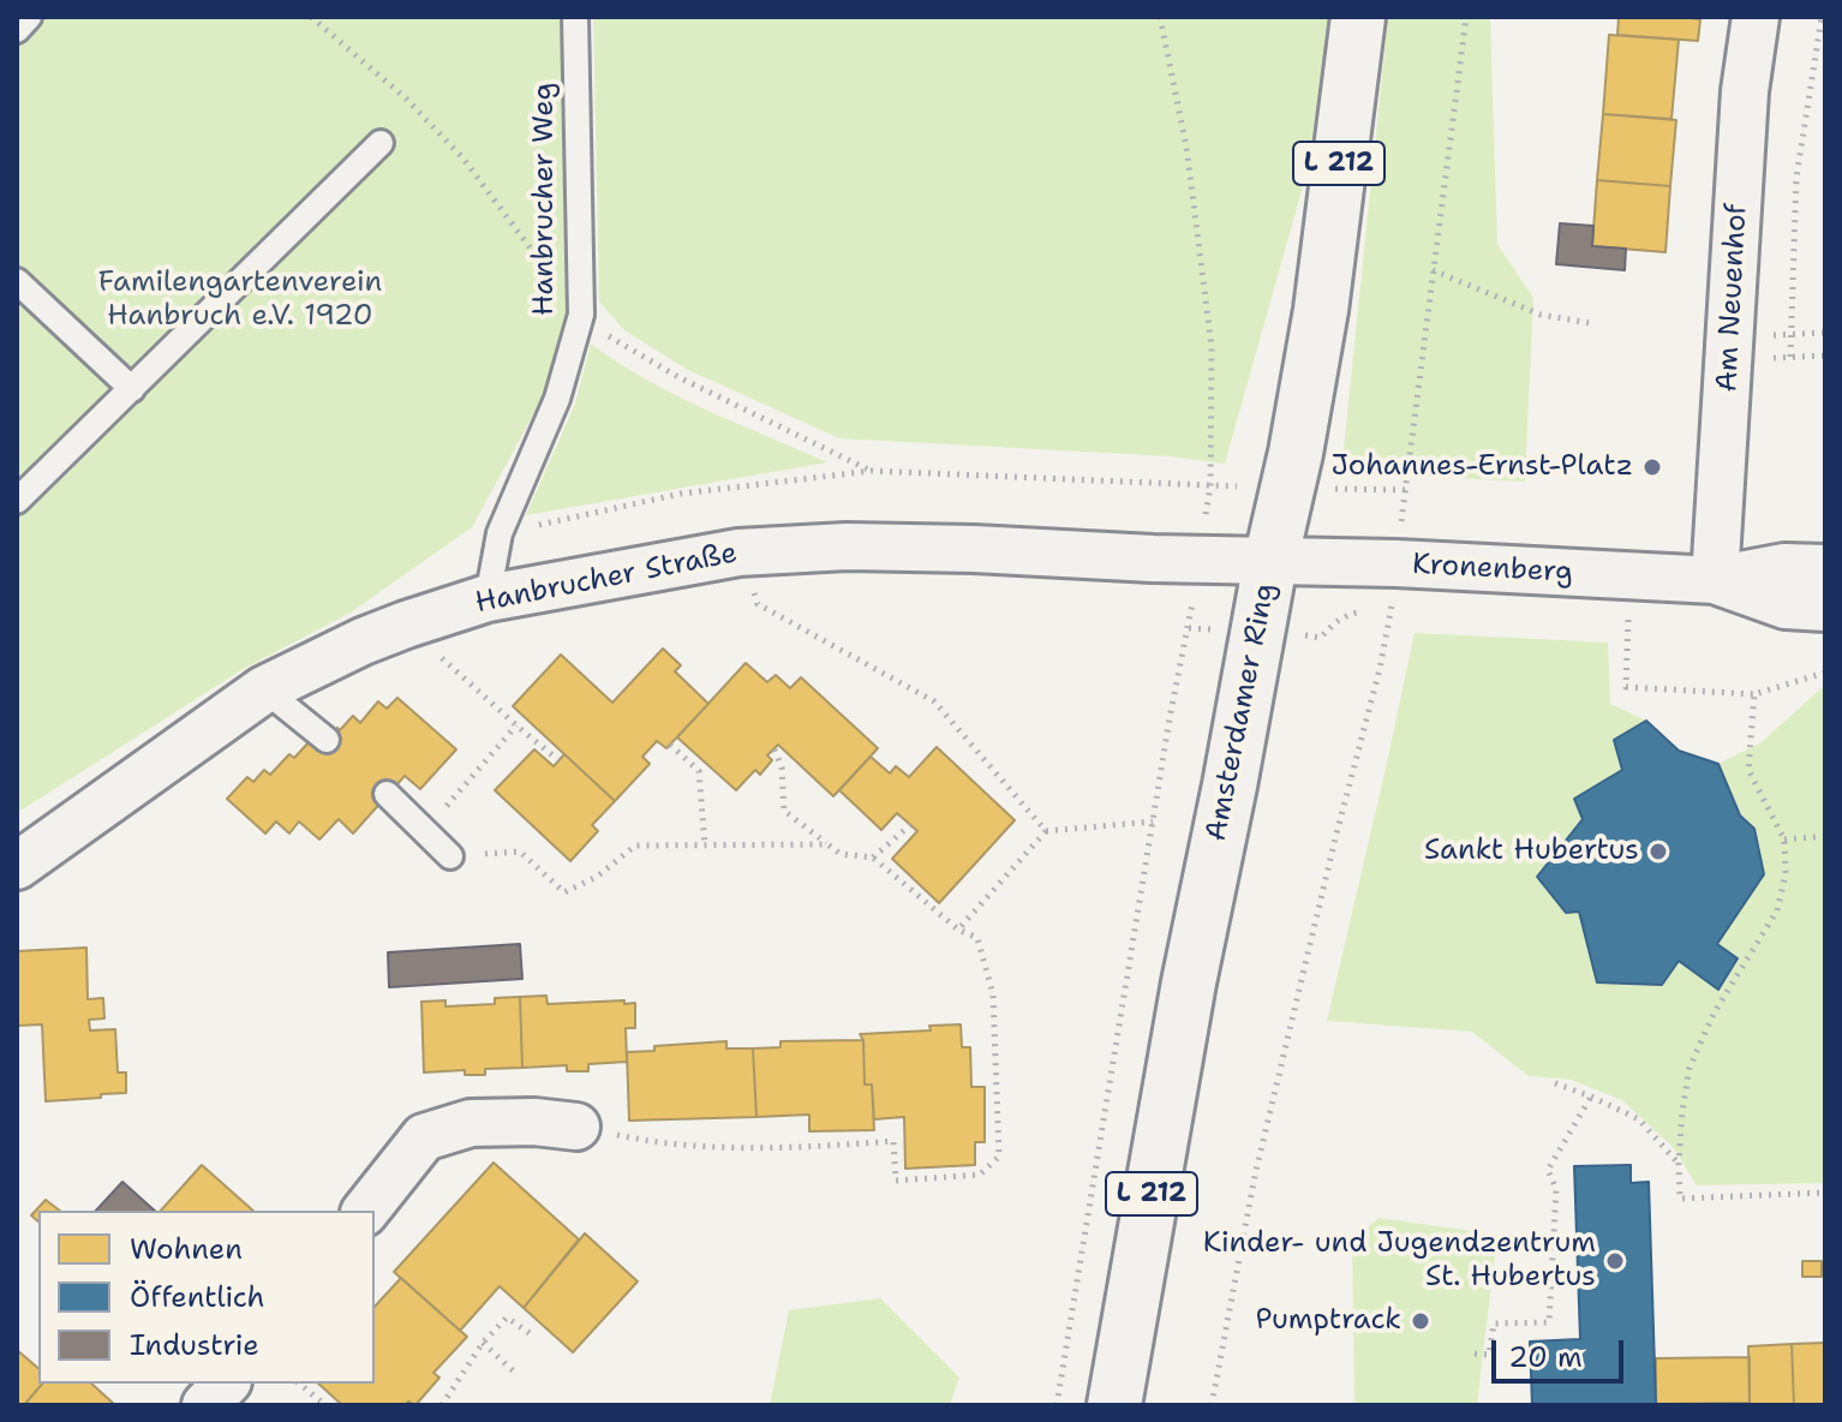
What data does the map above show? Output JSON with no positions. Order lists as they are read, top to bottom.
{
  "streets": {
    "main road": ["L 212", "Amsterdamer Ring"],
    "street": ["Am Neuenhof", "Kronenberg", "Hanbrucher Straße"],
    "lane": ["Hanbrucher Weg"]
  },
  "crossings": [
    ["Hanbrucher Weg", "Hanbrucher Straße"],
    ["Am Neuenhof", "Kronenberg"],
    ["Kronenberg", "Hanbrucher Straße"],
    ["Kronenberg", "Amsterdamer Ring"],
    ["Hanbrucher Straße", "Amsterdamer Ring"]
  ],
  "parks": ["Familengartenverein Hanbruch e.V. 1920"],
  "places": [
    "Johannes-Ernst-Platz",
    "Sankt Hubertus",
    "Kinder- und Jugendzentrum St. Hubertus",
    "Pumptrack"
  ],
  "legend": ["Wohnen", "Öffentlich", "Industrie"],
  "scale_bar": "20 m"
}
